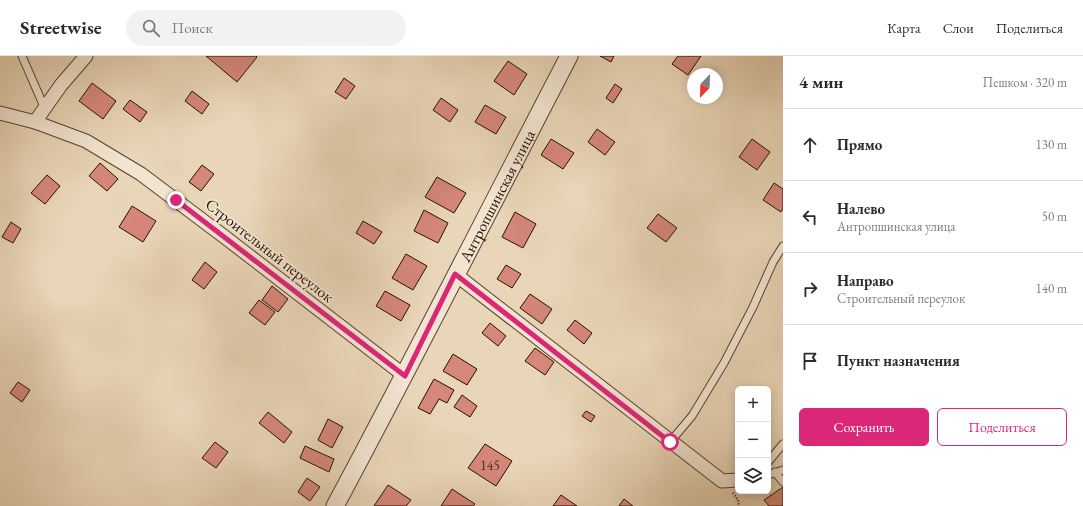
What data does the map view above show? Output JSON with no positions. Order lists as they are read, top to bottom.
{
  "streets": {
    "street": ["Антропшинская улица", "Строительный переулок"]
  },
  "crossings": [
    ["Антропшинская улица", "Строительный переулок"]
  ],
  "house_numbers": ["145"],
  "north": "bottom left",
  "page": {
    "header": "Streetwise",
    "search": "Поиск",
    "nav": ["Карта", "Слои", "Поделиться"],
    "heading": ["4 мин", "Пешком · 320 m"],
    "list": [
      ["Прямо", "130 m"],
      ["Налево", "Антропшинская улица", "50 m"],
      ["Направо", "Строительный переулок", "140 m"],
      "Пункт назначения"
    ],
    "map_buttons": ["+", "−"],
    "buttons": ["Сохранить", "Поделиться"]
  }
}
